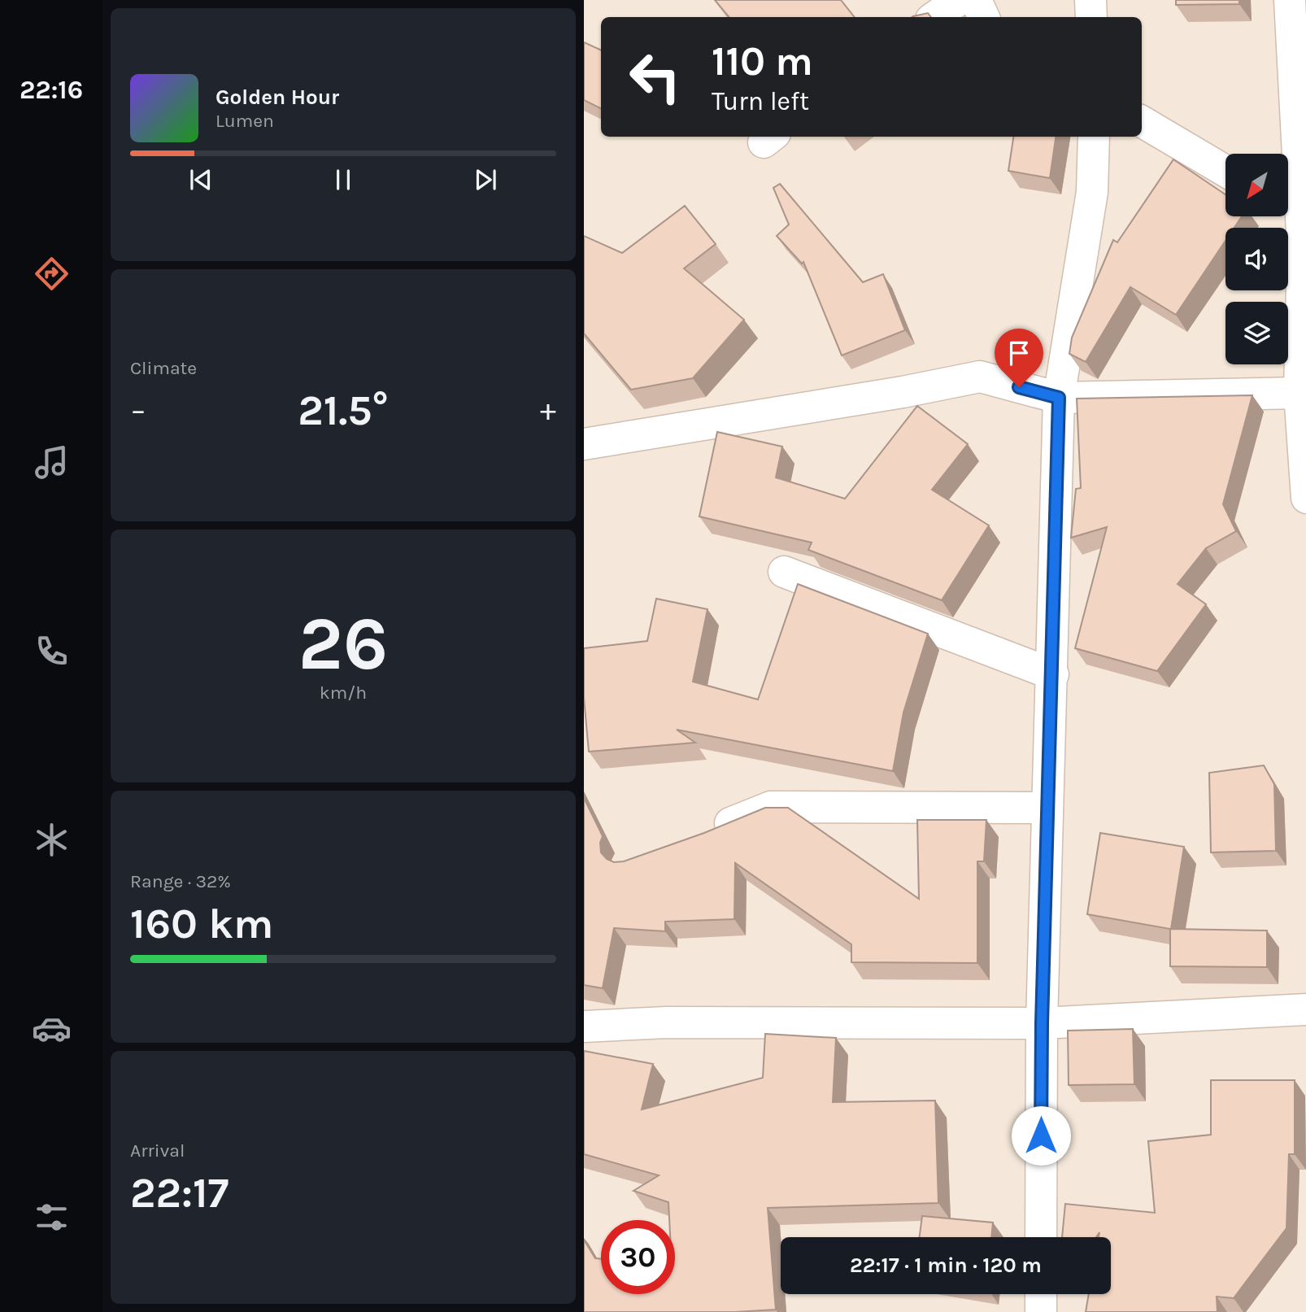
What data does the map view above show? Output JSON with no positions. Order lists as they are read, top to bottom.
{
  "north": "bottom left",
  "page": {
    "tabs": "22:16",
    "turn": ["110 m", "Turn left"],
    "song": ["Golden Hour", "Lumen"],
    "tile": [
      "Climate",
      ["26", "km/h"],
      ["Range · 32%", "160 km"],
      ["Arrival", "22:17"]
    ],
    "heat": ["−", "21.5°", "+"],
    "limit": "30",
    "trip": "22:17 · 1 min · 120 m"
  }
}
